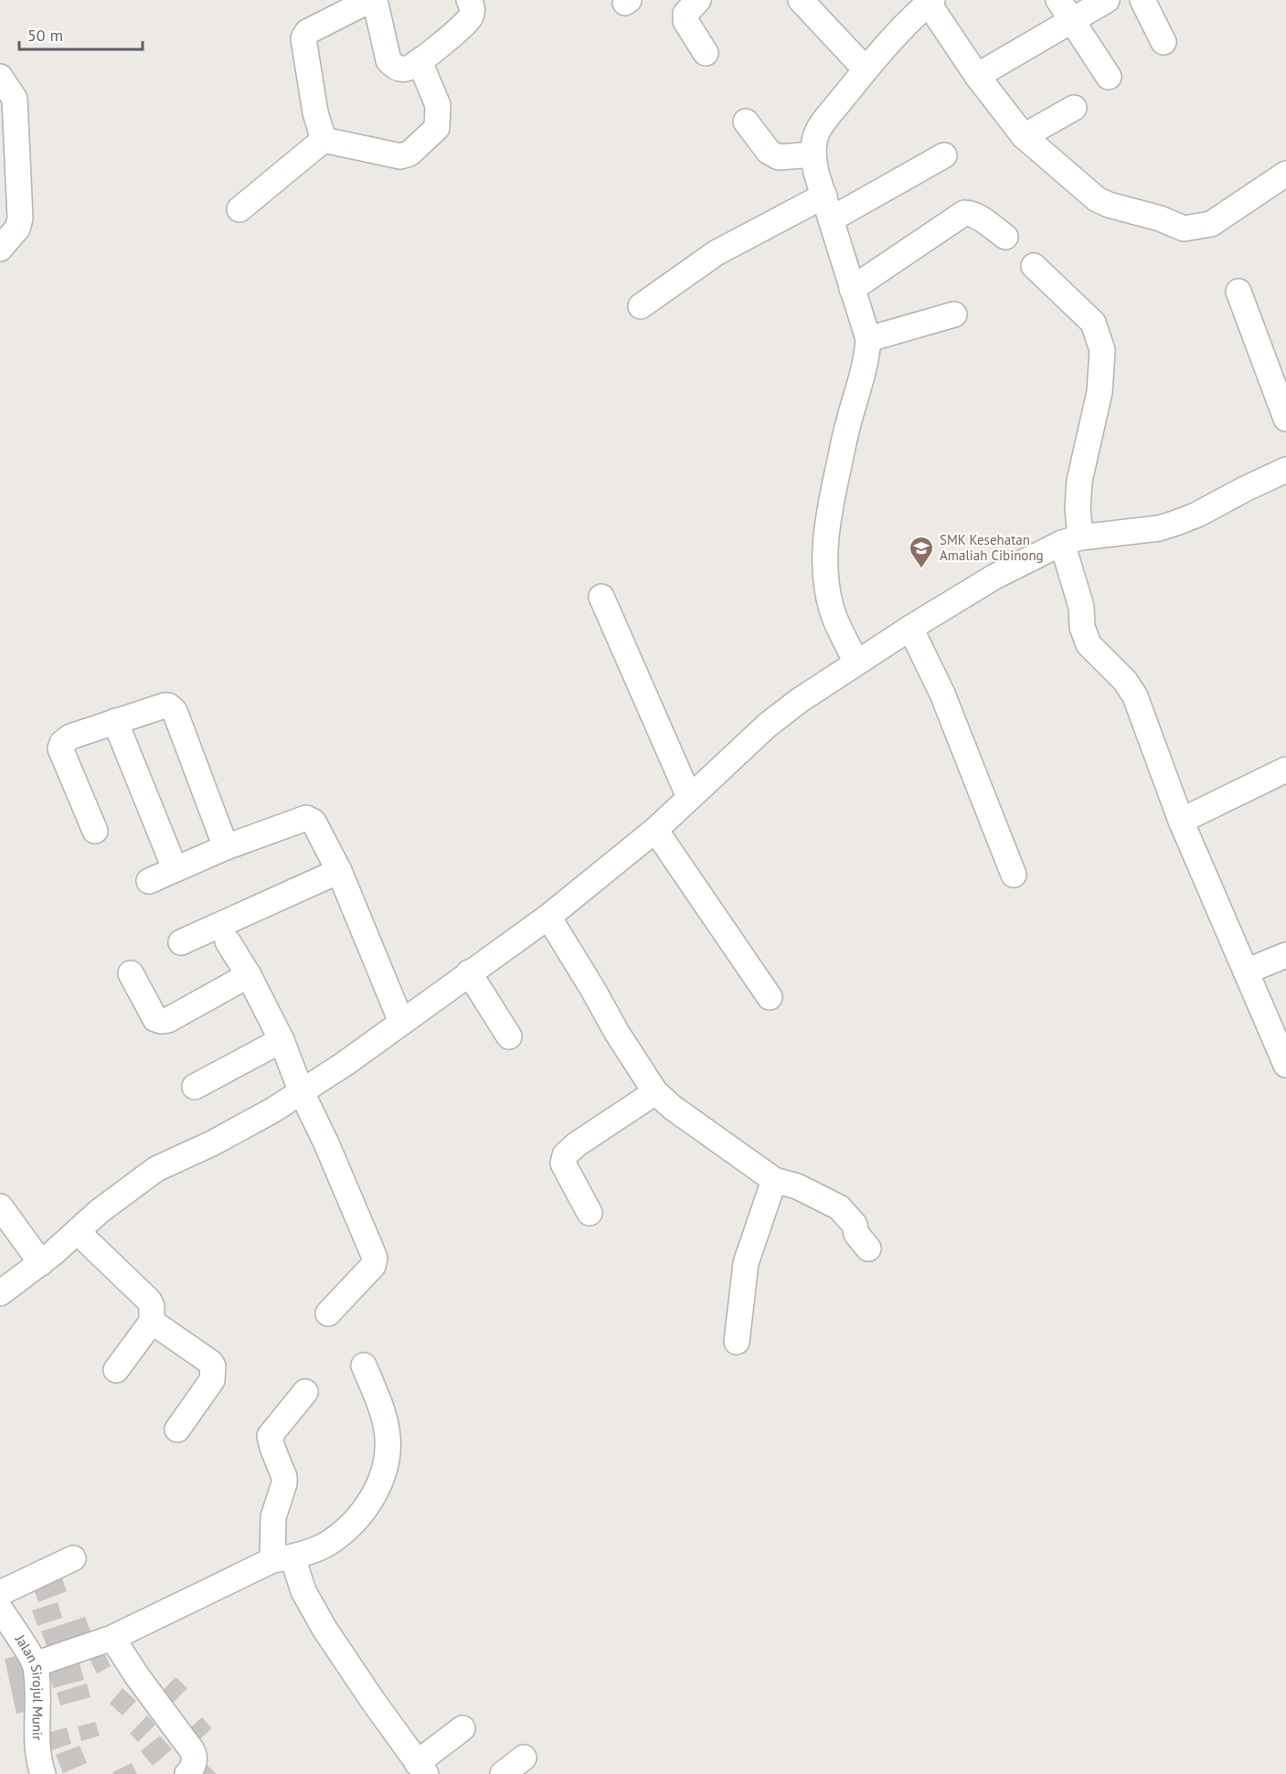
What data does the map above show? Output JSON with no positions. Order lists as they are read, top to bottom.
{
  "streets": {
    "street": ["Jalan Sirojul Munir"]
  },
  "places": {
    "school or university": ["SMK Kesehatan Amaliah Cibinong"]
  },
  "scale_bar": "50 m"
}
